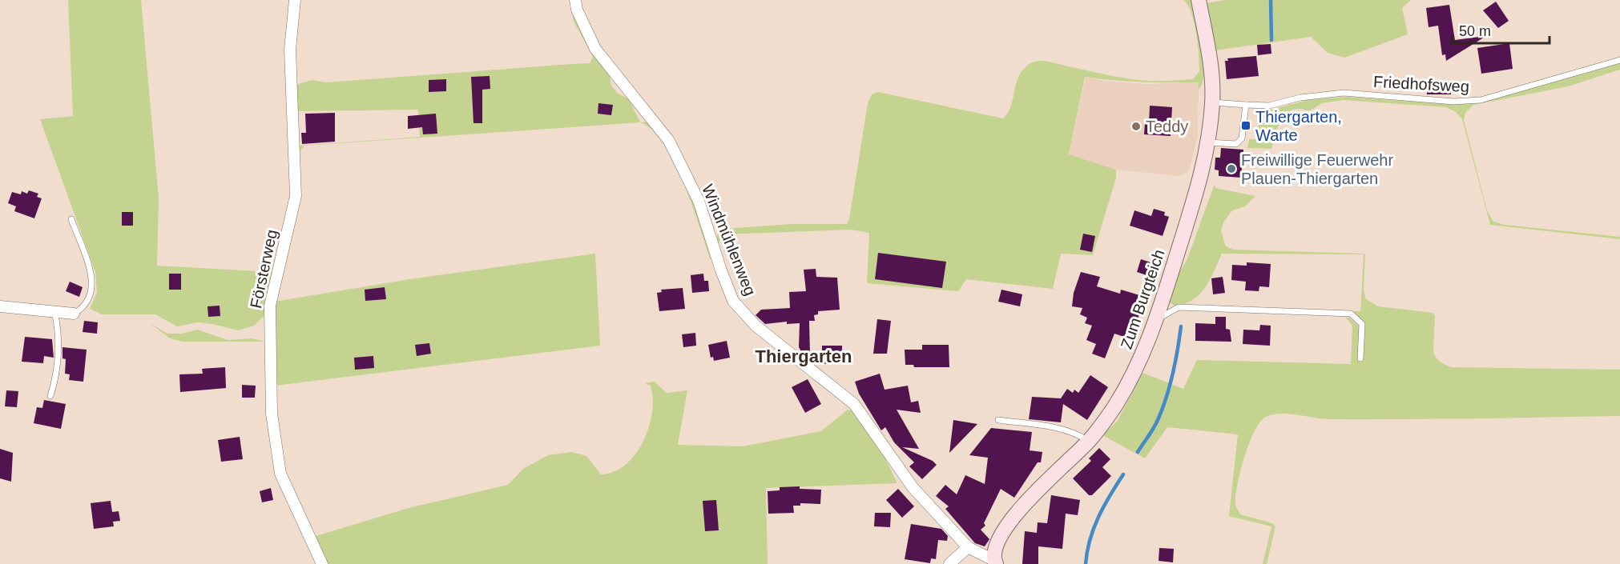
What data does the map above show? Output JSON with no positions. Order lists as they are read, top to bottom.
{
  "streets": {
    "street": ["Windmühlenweg", "Försterweg", "Zum Burgteich"],
    "lane": ["Friedhofsweg"]
  },
  "crossings": [
    ["Friedhofsweg", "Zum Burgteich"],
    ["Windmühlenweg", "Zum Burgteich"]
  ],
  "districts": ["Thiergarten"],
  "places": {
    "transit": ["Thiergarten, Warte"],
    "other": ["Teddy", "Freiwillige Feuerwehr Plauen-Thiergarten"]
  },
  "scale_bar": "50 m"
}
